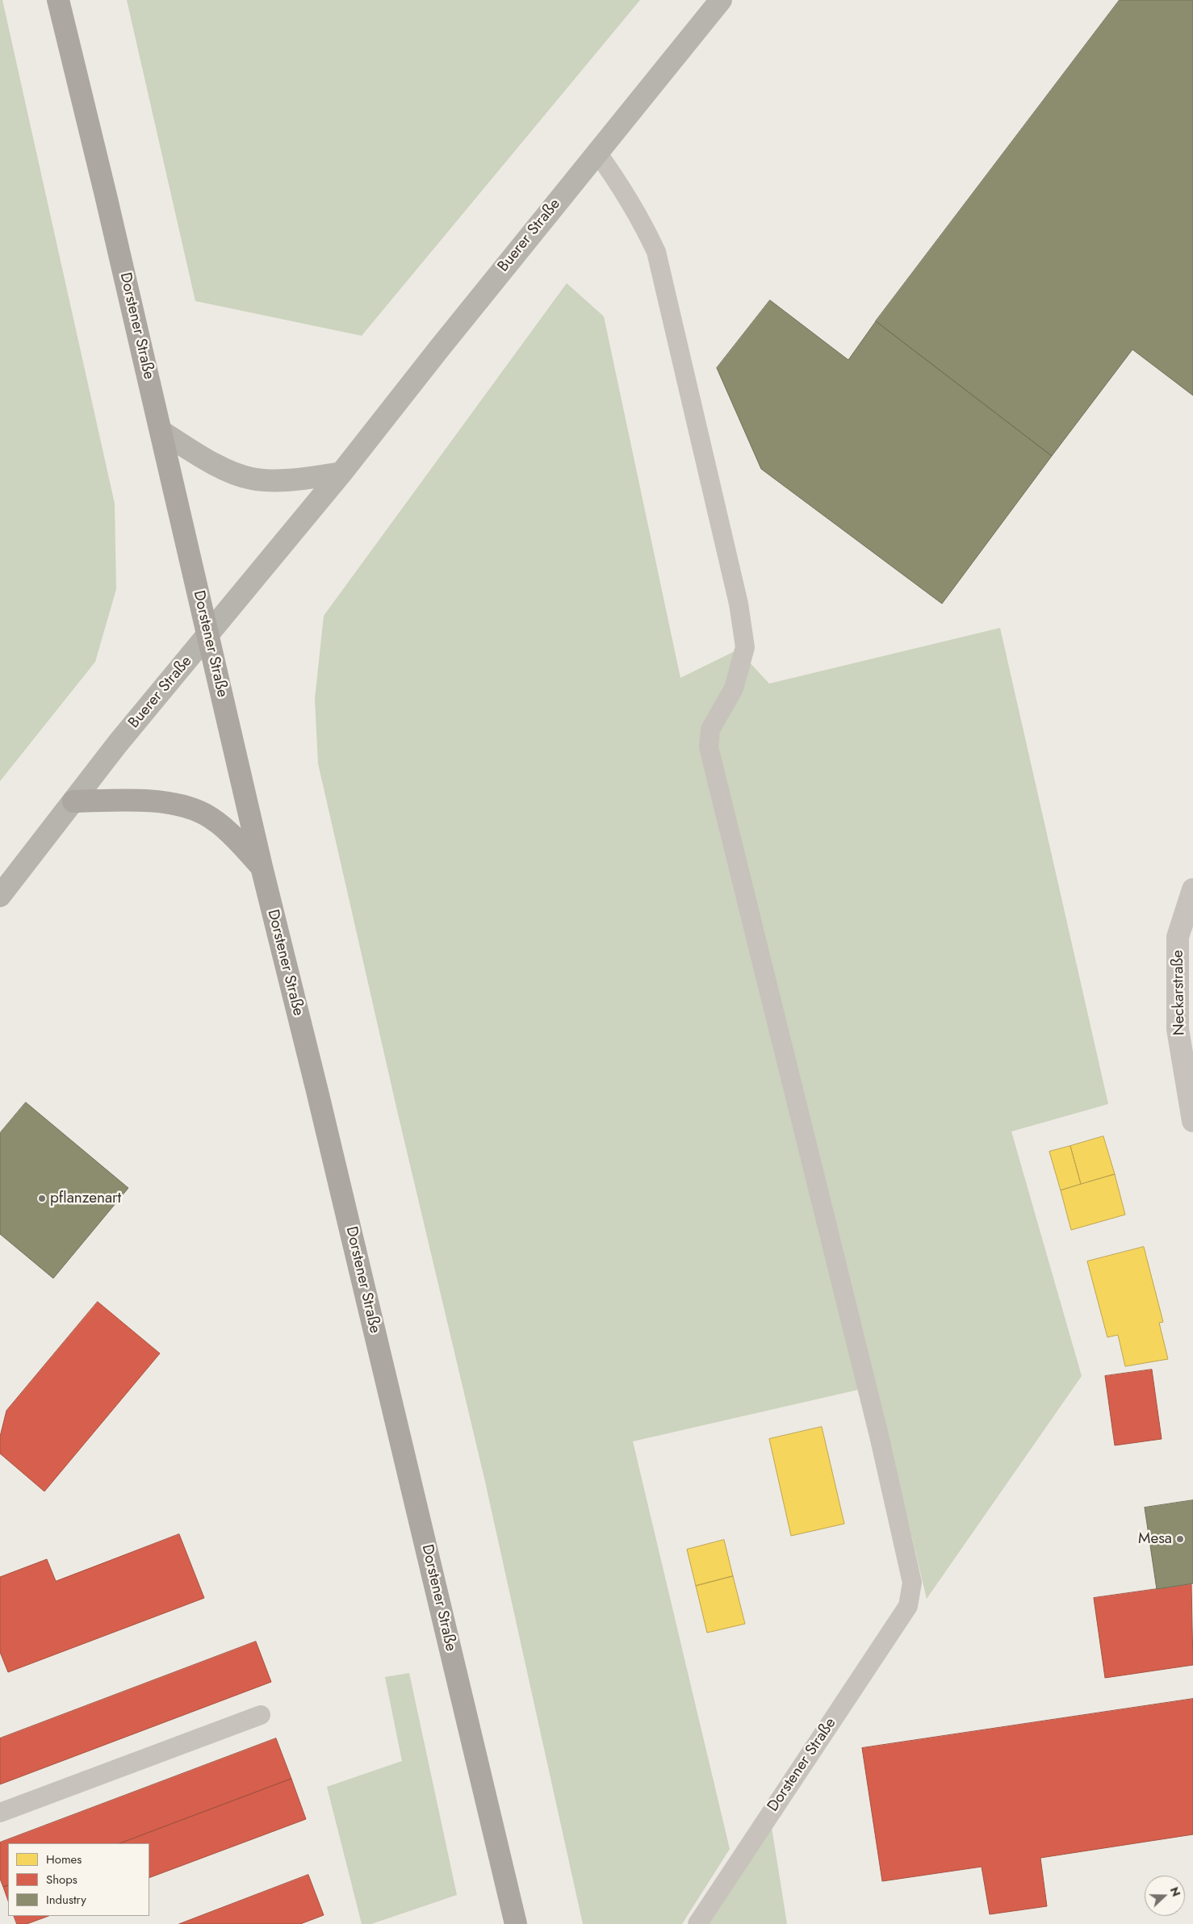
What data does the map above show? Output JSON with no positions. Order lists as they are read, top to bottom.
{
  "streets": {
    "main road": ["Dorstener Straße"],
    "street": ["Buerer Straße", "Neckarstraße"]
  },
  "crossings": [
    ["Buerer Straße", "Dorstener Straße"]
  ],
  "places": ["pflanzenart", "Mesa"],
  "legend": ["Homes", "Shops", "Industry"],
  "north": "right"
}
